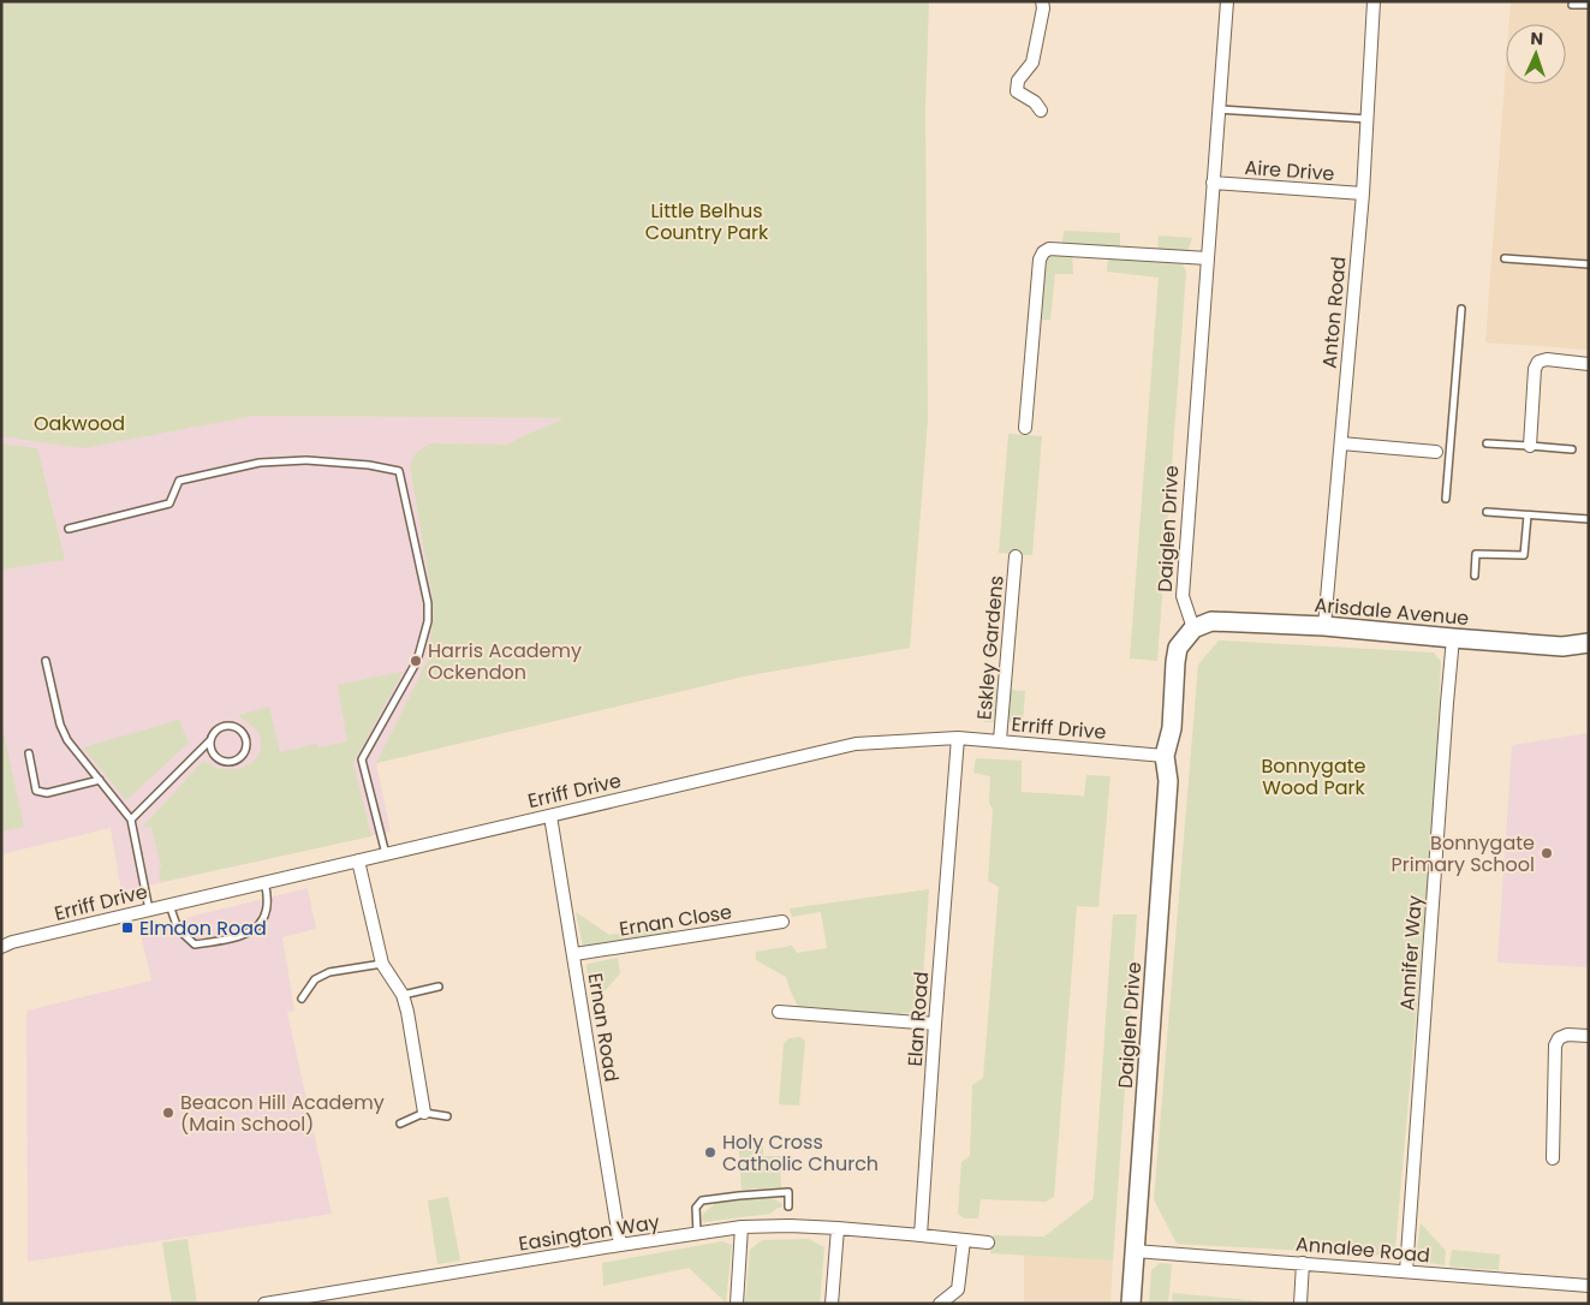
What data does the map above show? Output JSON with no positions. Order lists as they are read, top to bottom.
{
  "streets": {
    "street": [
      "Aire Drive",
      "Anton Road",
      "Daiglen Drive",
      "Arisdale Avenue",
      "Eskley Gardens",
      "Erriff Drive",
      "Ernan Close",
      "Annifer Way",
      "Elan Road",
      "Ernan Road",
      "Easington Way",
      "Annalee Road"
    ]
  },
  "crossings": [
    ["Aire Drive", "Anton Road"],
    ["Aire Drive", "Daiglen Drive"],
    ["Anton Road", "Arisdale Avenue"],
    ["Daiglen Drive", "Arisdale Avenue"],
    ["Daiglen Drive", "Erriff Drive"],
    ["Daiglen Drive", "Annalee Road"],
    ["Arisdale Avenue", "Annifer Way"],
    ["Eskley Gardens", "Erriff Drive"],
    ["Erriff Drive", "Elan Road"],
    ["Erriff Drive", "Ernan Road"],
    ["Ernan Close", "Ernan Road"],
    ["Annifer Way", "Annalee Road"],
    ["Elan Road", "Easington Way"],
    ["Ernan Road", "Easington Way"]
  ],
  "parks": ["Little Belhus Country Park", "Oakwood", "Bonnygate Wood Park"],
  "places": {
    "other": [
      "Harris Academy Ockendon",
      "Bonnygate Primary School",
      "Beacon Hill Academy (Main School)",
      "Holy Cross Catholic Church"
    ],
    "transit": ["Elmdon Road"]
  },
  "north": "top"
}
